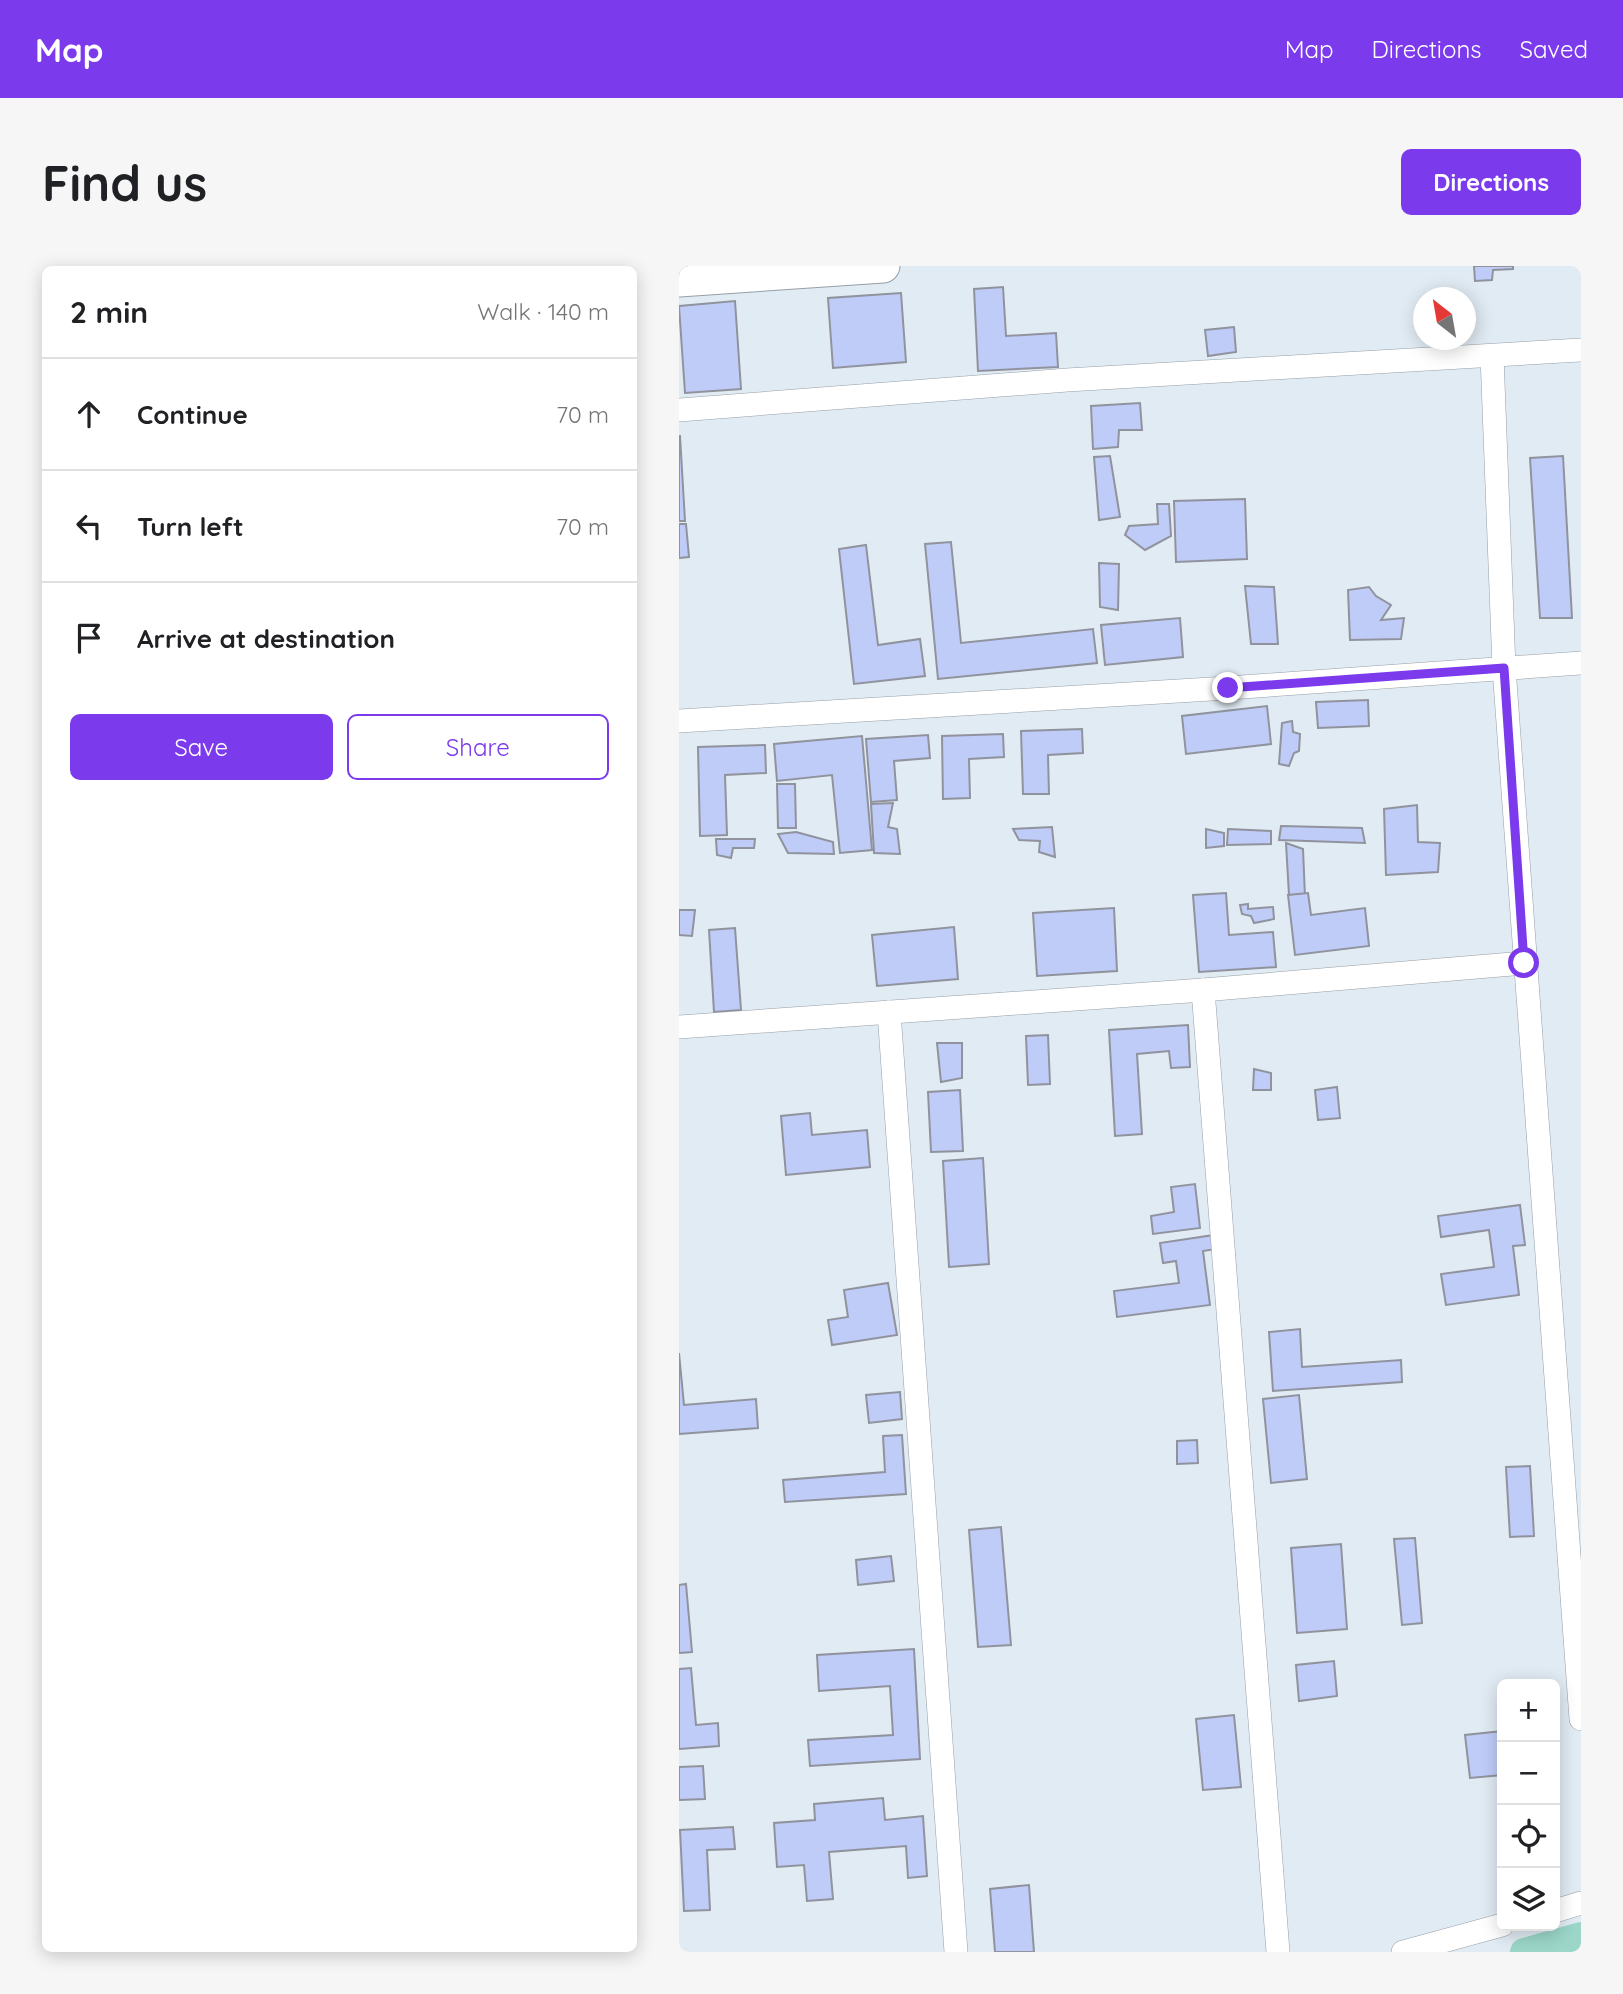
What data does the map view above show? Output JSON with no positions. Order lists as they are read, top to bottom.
{
  "north": "top left",
  "page": {
    "header": "Map",
    "nav": ["Map", "Directions", "Saved"],
    "buttons": [
      "Directions",
      ["Save", "Share"]
    ],
    "title": "Find us",
    "heading": ["2 min", "Walk · 140 m"],
    "list": [
      ["Continue", "70 m"],
      ["Turn left", "70 m"],
      "Arrive at destination"
    ],
    "map_buttons": ["+", "−"]
  }
}
